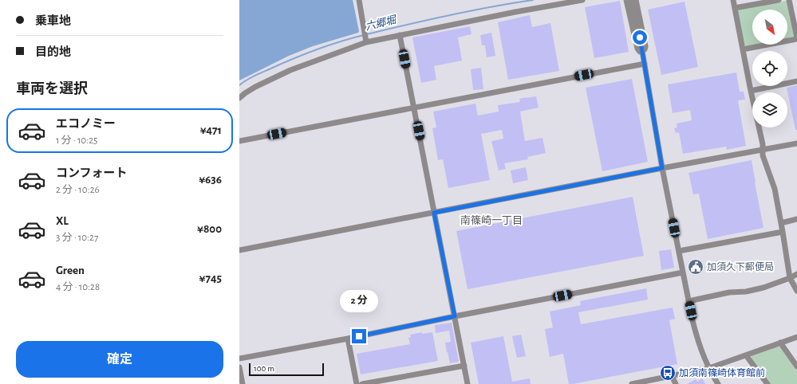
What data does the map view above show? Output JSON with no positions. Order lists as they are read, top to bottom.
{
  "districts": ["南篠崎一丁目"],
  "water": ["六郷堀"],
  "places": {
    "public building": ["加須久下郵便局"],
    "bus stop": ["加須南篠崎体育館前"]
  },
  "scale_bar": "100 m",
  "north": "bottom right",
  "page": {
    "banner": ["乗車地", "目的地"],
    "heading": "車両を選択",
    "list": [
      {
        "name": "エコノミー",
        "note": "1 分 · 10:25",
        "value": "¥471"
      },
      {
        "name": "コンフォート",
        "note": "2 分 · 10:26",
        "value": "¥636"
      },
      {
        "name": "XL",
        "note": "3 分 · 10:27",
        "value": "¥800"
      },
      {
        "name": "Green",
        "note": "4 分 · 10:28",
        "value": "¥745"
      }
    ],
    "bubble": "2 分",
    "buttons": "確定",
    "scale": "100 m"
  }
}
